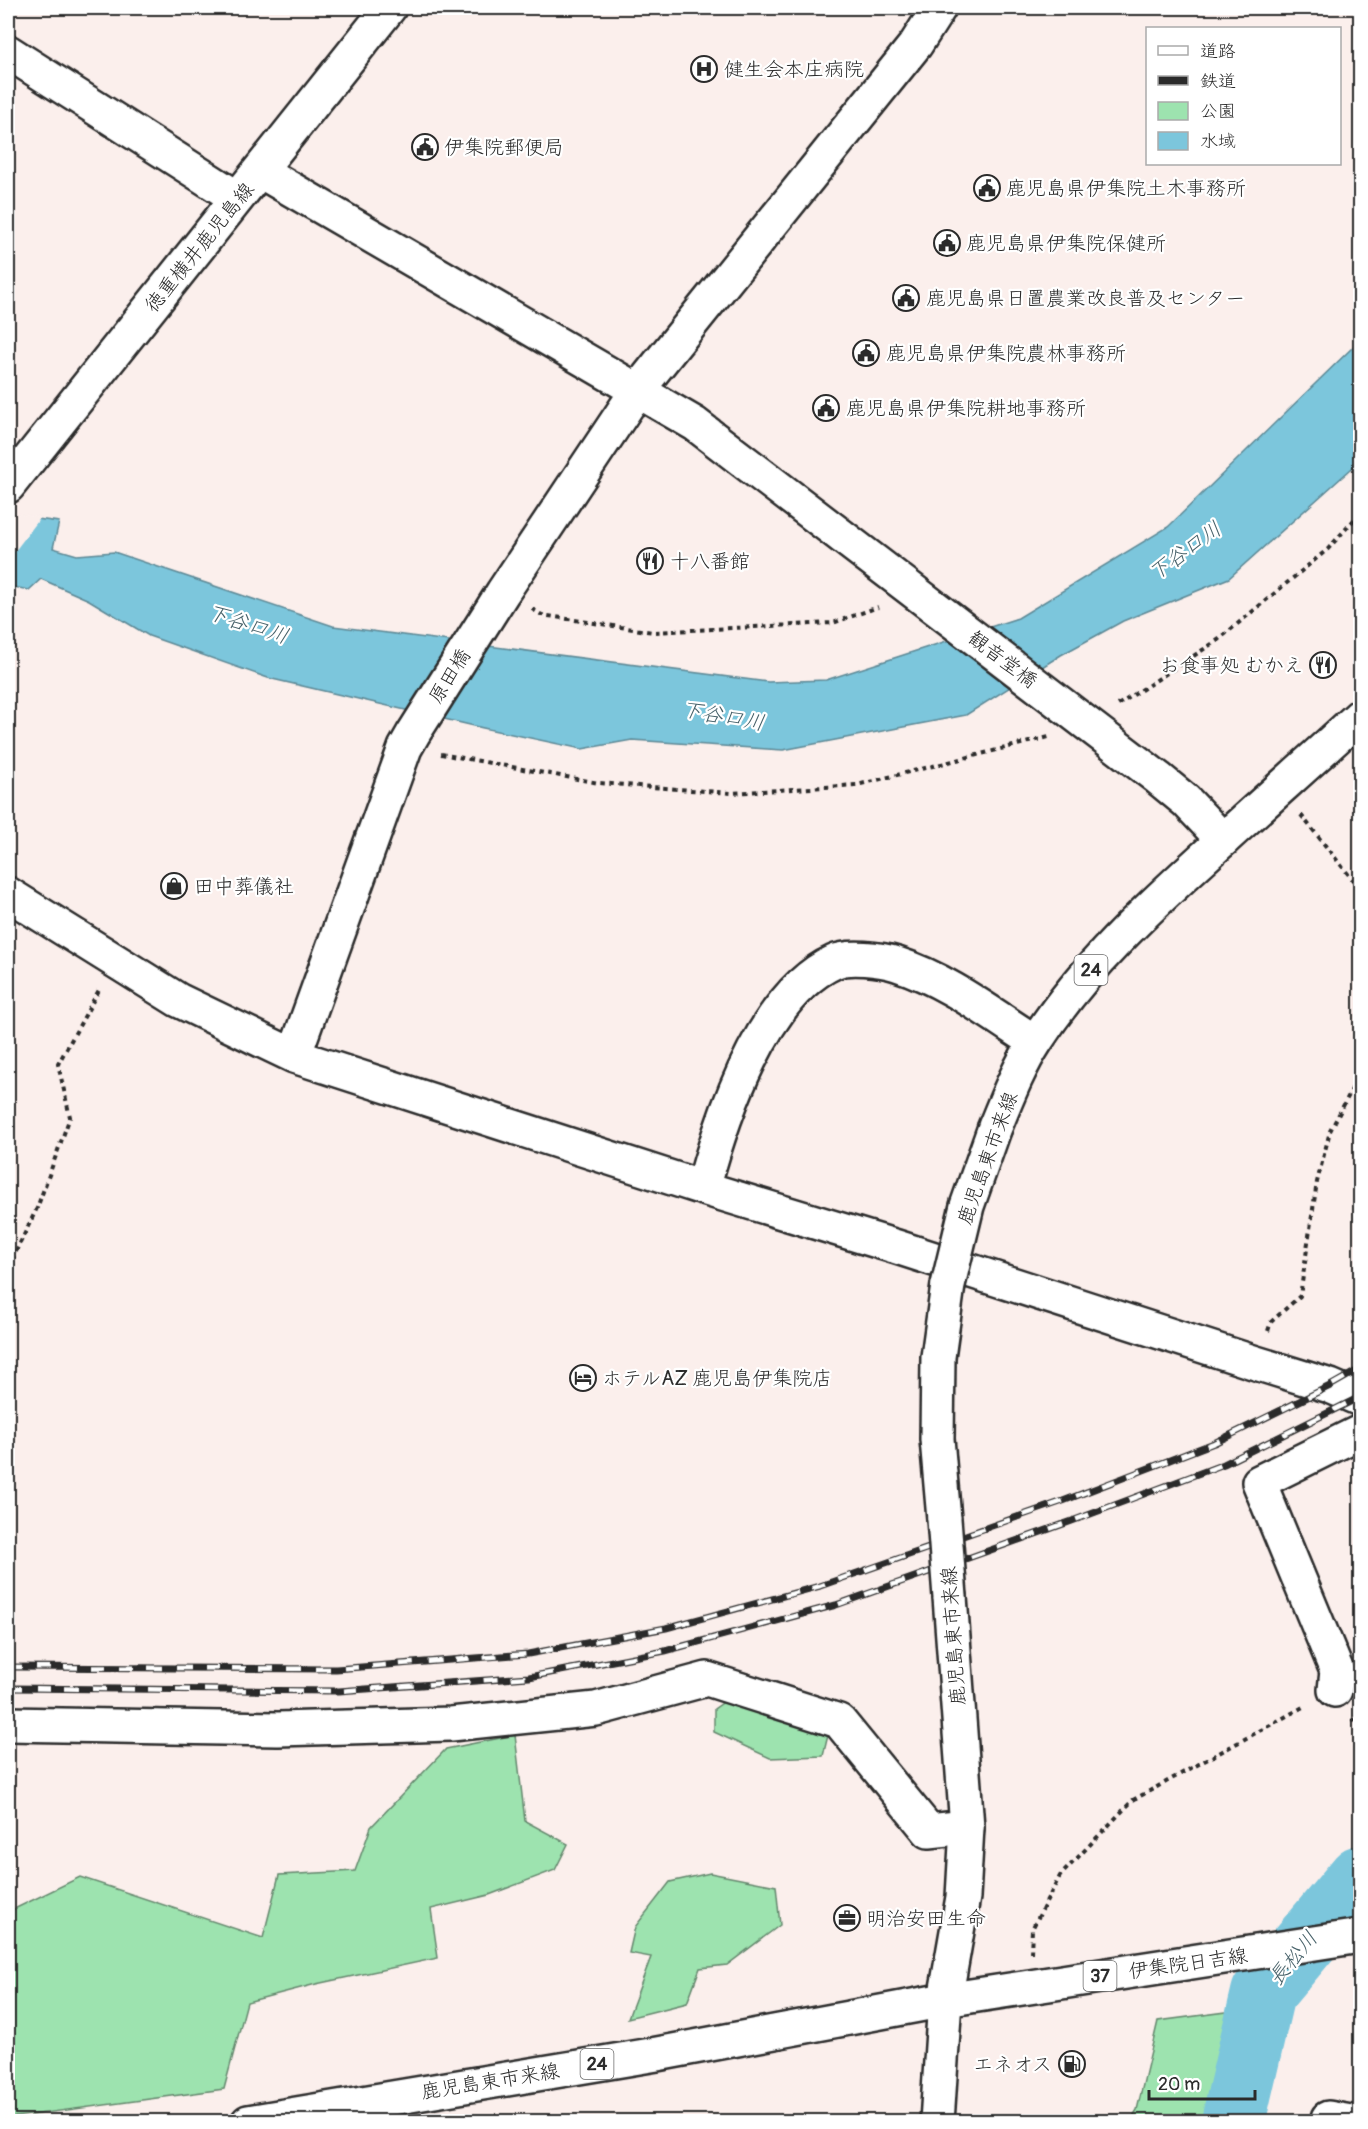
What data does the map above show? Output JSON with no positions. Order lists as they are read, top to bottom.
{
  "streets": {
    "street": [
      "徳重横井鹿児島線",
      "観音堂橋",
      "原田橋",
      "24",
      "鹿児島東市来線",
      "伊集院日吉線",
      "37"
    ]
  },
  "crossings": [
    ["徳重横井鹿児島線", "観音堂橋"],
    ["観音堂橋", "原田橋"],
    ["観音堂橋", "鹿児島東市来線"],
    ["鹿児島東市来線", "伊集院日吉線"]
  ],
  "water": ["下谷口川", "長松川"],
  "places": {
    "hospital": ["健生会本庄病院"],
    "public building": [
      "伊集院郵便局",
      "鹿児島県伊集院土木事務所",
      "鹿児島県伊集院保健所",
      "鹿児島県日置農業改良普及センター",
      "鹿児島県伊集院農林事務所",
      "鹿児島県伊集院耕地事務所"
    ],
    "restaurant": ["十八番館", "お食事処 むかえ"],
    "shop": ["田中葬儀社"],
    "hotel": ["ホテルAZ 鹿児島伊集院店"],
    "office": ["明治安田生命"],
    "fuel station": ["エネオス"]
  },
  "legend": [
    "道路",
    "鉄道",
    "公園",
    "水域"
  ],
  "scale_bar": "20 m"
}
